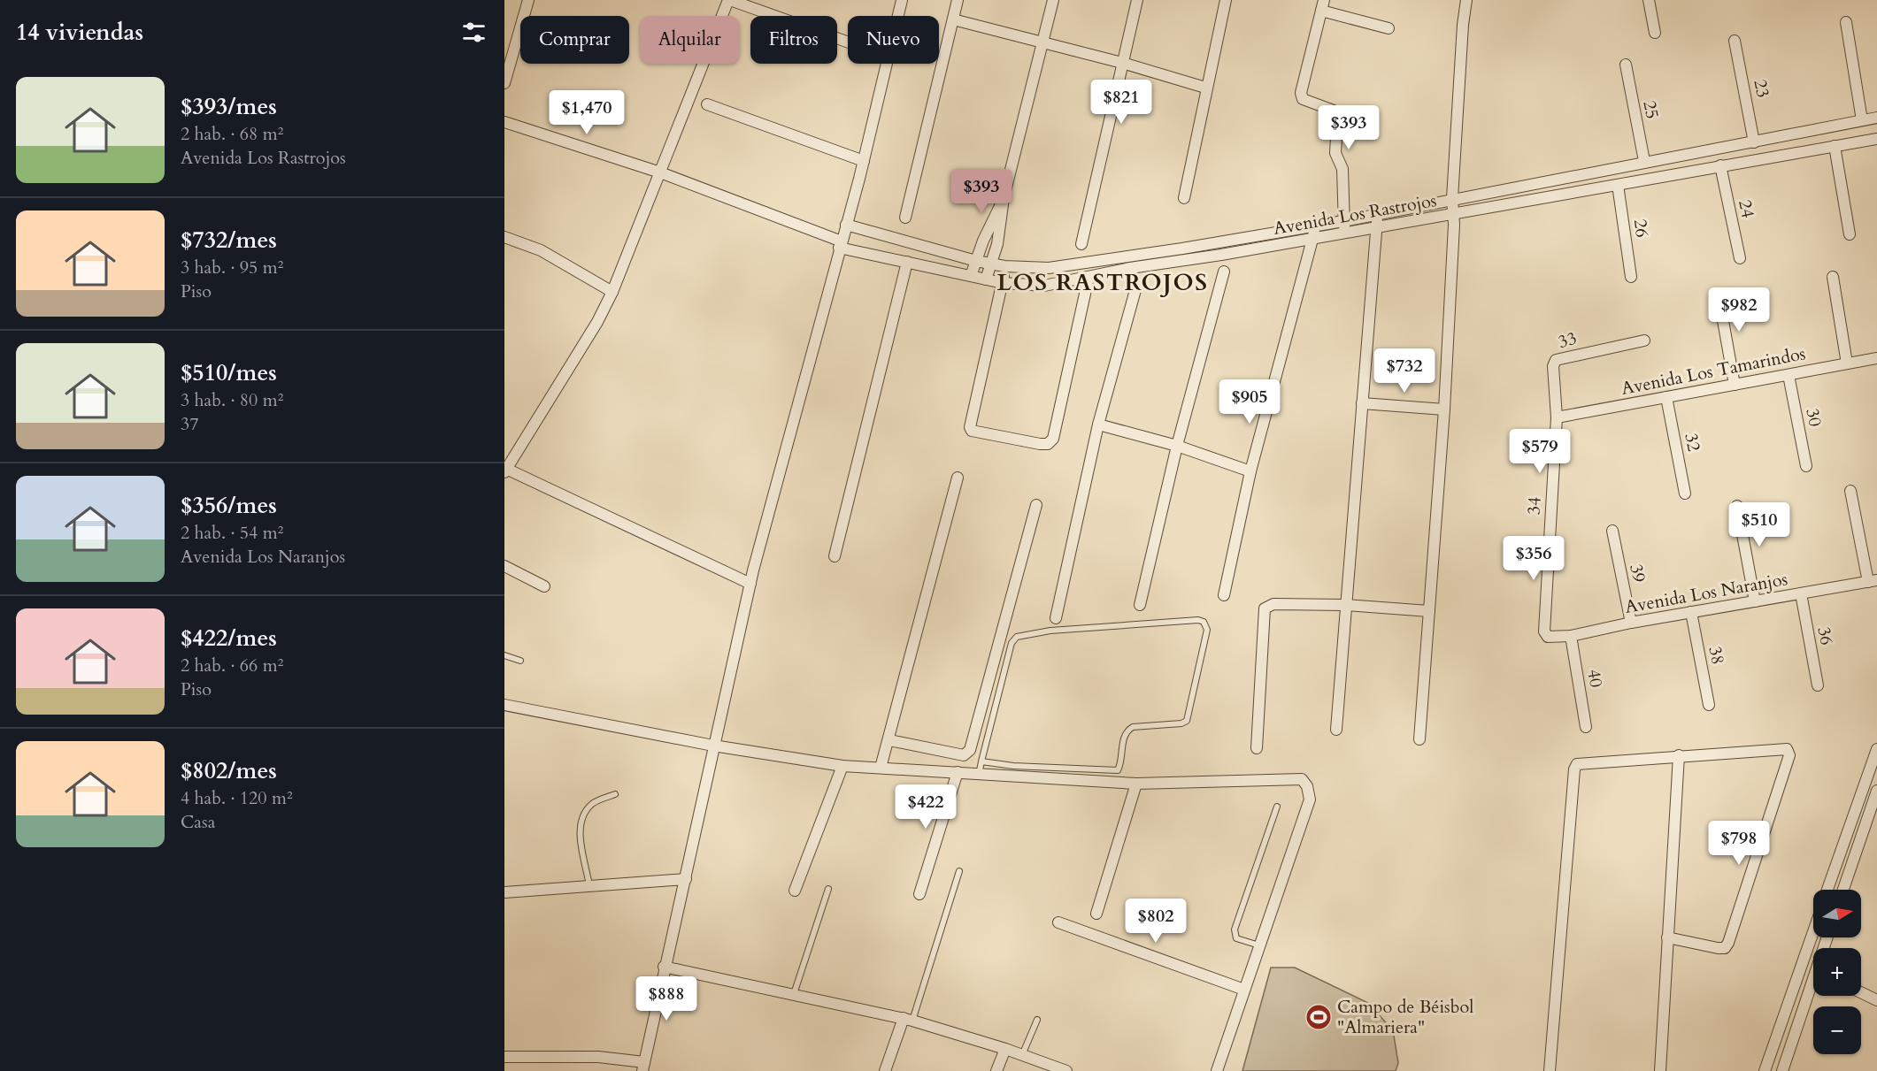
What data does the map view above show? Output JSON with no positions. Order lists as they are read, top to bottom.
{
  "streets": {
    "street": [
      "23",
      "25",
      "24",
      "Avenida Los Rastrojos",
      "26",
      "33",
      "Avenida Los Tamarindos",
      "30",
      "32",
      "34",
      "39",
      "Avenida Los Naranjos",
      "36",
      "38",
      "40"
    ]
  },
  "crossings": [
    ["23", "Avenida Los Rastrojos"],
    ["25", "Avenida Los Rastrojos"],
    ["24", "Avenida Los Rastrojos"],
    ["Avenida Los Rastrojos", "26"],
    ["33", "Avenida Los Tamarindos"],
    ["33", "34"],
    ["Avenida Los Tamarindos", "30"],
    ["Avenida Los Tamarindos", "32"],
    ["Avenida Los Tamarindos", "34"],
    ["34", "Avenida Los Naranjos"],
    ["39", "Avenida Los Naranjos"],
    ["Avenida Los Naranjos", "36"],
    ["Avenida Los Naranjos", "38"],
    ["Avenida Los Naranjos", "40"]
  ],
  "districts": ["LOS RASTROJOS"],
  "places": {
    "sports": ["Campo de Béisbol \"Almariera\""]
  },
  "north": "right",
  "page": {
    "heading": "14 viviendas",
    "chip": [
      "Comprar",
      "Alquilar",
      "Filtros",
      "Nuevo"
    ],
    "list": [
      {
        "name": "$393/mes",
        "note": "2 hab. · 68 m² · Avenida Los Rastrojos"
      },
      {
        "name": "$732/mes",
        "note": "3 hab. · 95 m² · Piso"
      },
      {
        "name": "$510/mes",
        "note": "3 hab. · 80 m² · 37"
      },
      {
        "name": "$356/mes",
        "note": "2 hab. · 54 m² · Avenida Los Naranjos"
      },
      {
        "name": "$422/mes",
        "note": "2 hab. · 66 m² · Piso"
      },
      {
        "name": "$802/mes",
        "note": "4 hab. · 120 m² · Casa"
      }
    ],
    "price": [
      "$821",
      "$1,470",
      "$393",
      "$393",
      "$982",
      "$732",
      "$905",
      "$579",
      "$510",
      "$356",
      "$422",
      "$798",
      "$802",
      "$888"
    ],
    "map_buttons": ["+", "−"]
  }
}
